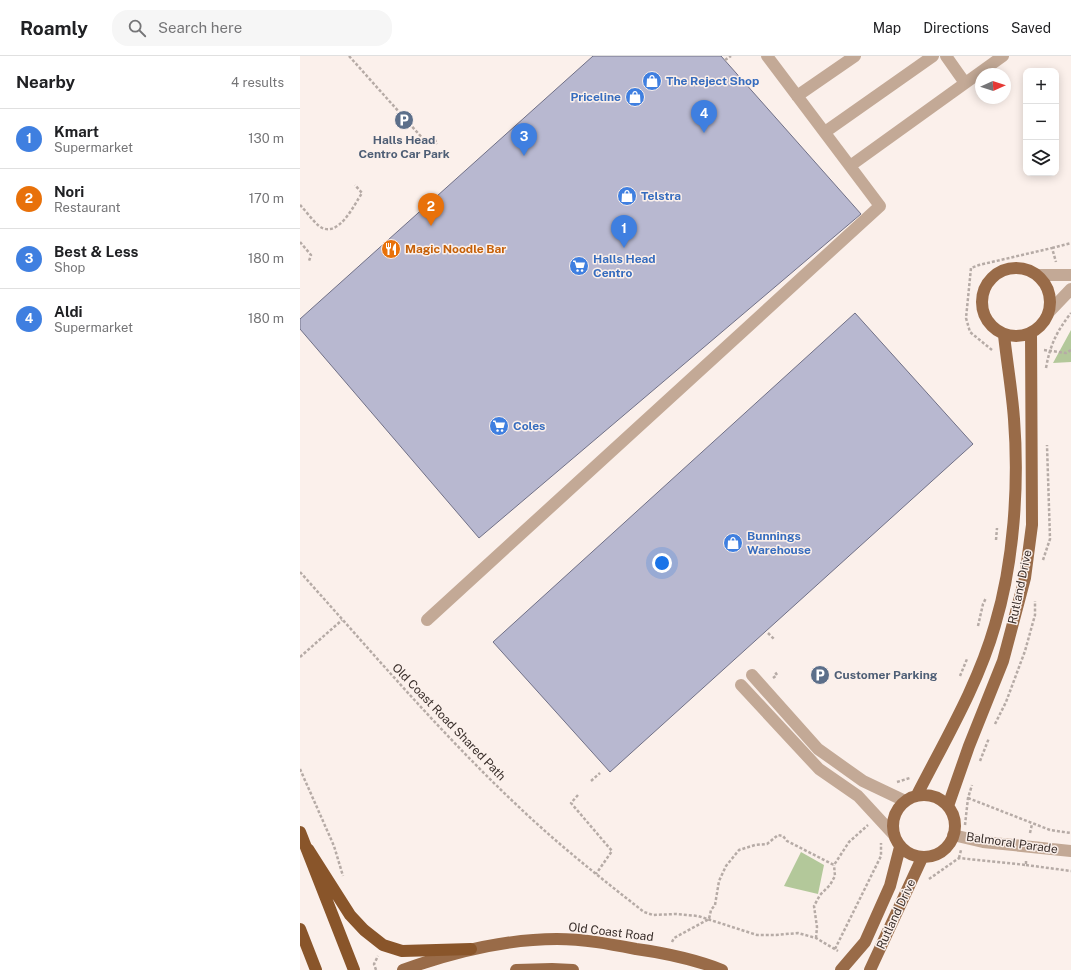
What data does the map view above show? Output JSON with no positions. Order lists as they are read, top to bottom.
{
  "streets": {
    "main road": ["Rutland Drive", "Old Coast Road"],
    "street": ["Balmoral Parade"],
    "path": ["Old Coast Road Shared Path"]
  },
  "crossings": [
    ["Rutland Drive", "Old Coast Road Shared Path"],
    ["Rutland Drive", "Balmoral Parade"]
  ],
  "places": {
    "shop": [
      "The Reject Shop",
      "Priceline",
      "Telstra",
      "Bunnings Warehouse"
    ],
    "parking": ["Halls Head Centro Car Park", "Customer Parking"],
    "restaurant": ["Magic Noodle Bar"],
    "supermarket": ["Halls Head Centro", "Coles"]
  },
  "north": "right",
  "page": {
    "header": "Roamly",
    "search": "Search here",
    "nav": ["Map", "Directions", "Saved"],
    "heading": ["Nearby", "4 results"],
    "map_buttons": ["+", "−"],
    "pins": [
      "4",
      "3",
      "2",
      "1"
    ],
    "list": [
      {
        "mark": "1",
        "name": "Kmart",
        "note": "Supermarket",
        "value": "130 m"
      },
      {
        "mark": "2",
        "name": "Nori",
        "note": "Restaurant",
        "value": "170 m"
      },
      {
        "mark": "3",
        "name": "Best & Less",
        "note": "Shop",
        "value": "180 m"
      },
      {
        "mark": "4",
        "name": "Aldi",
        "note": "Supermarket",
        "value": "180 m"
      }
    ]
  }
}
